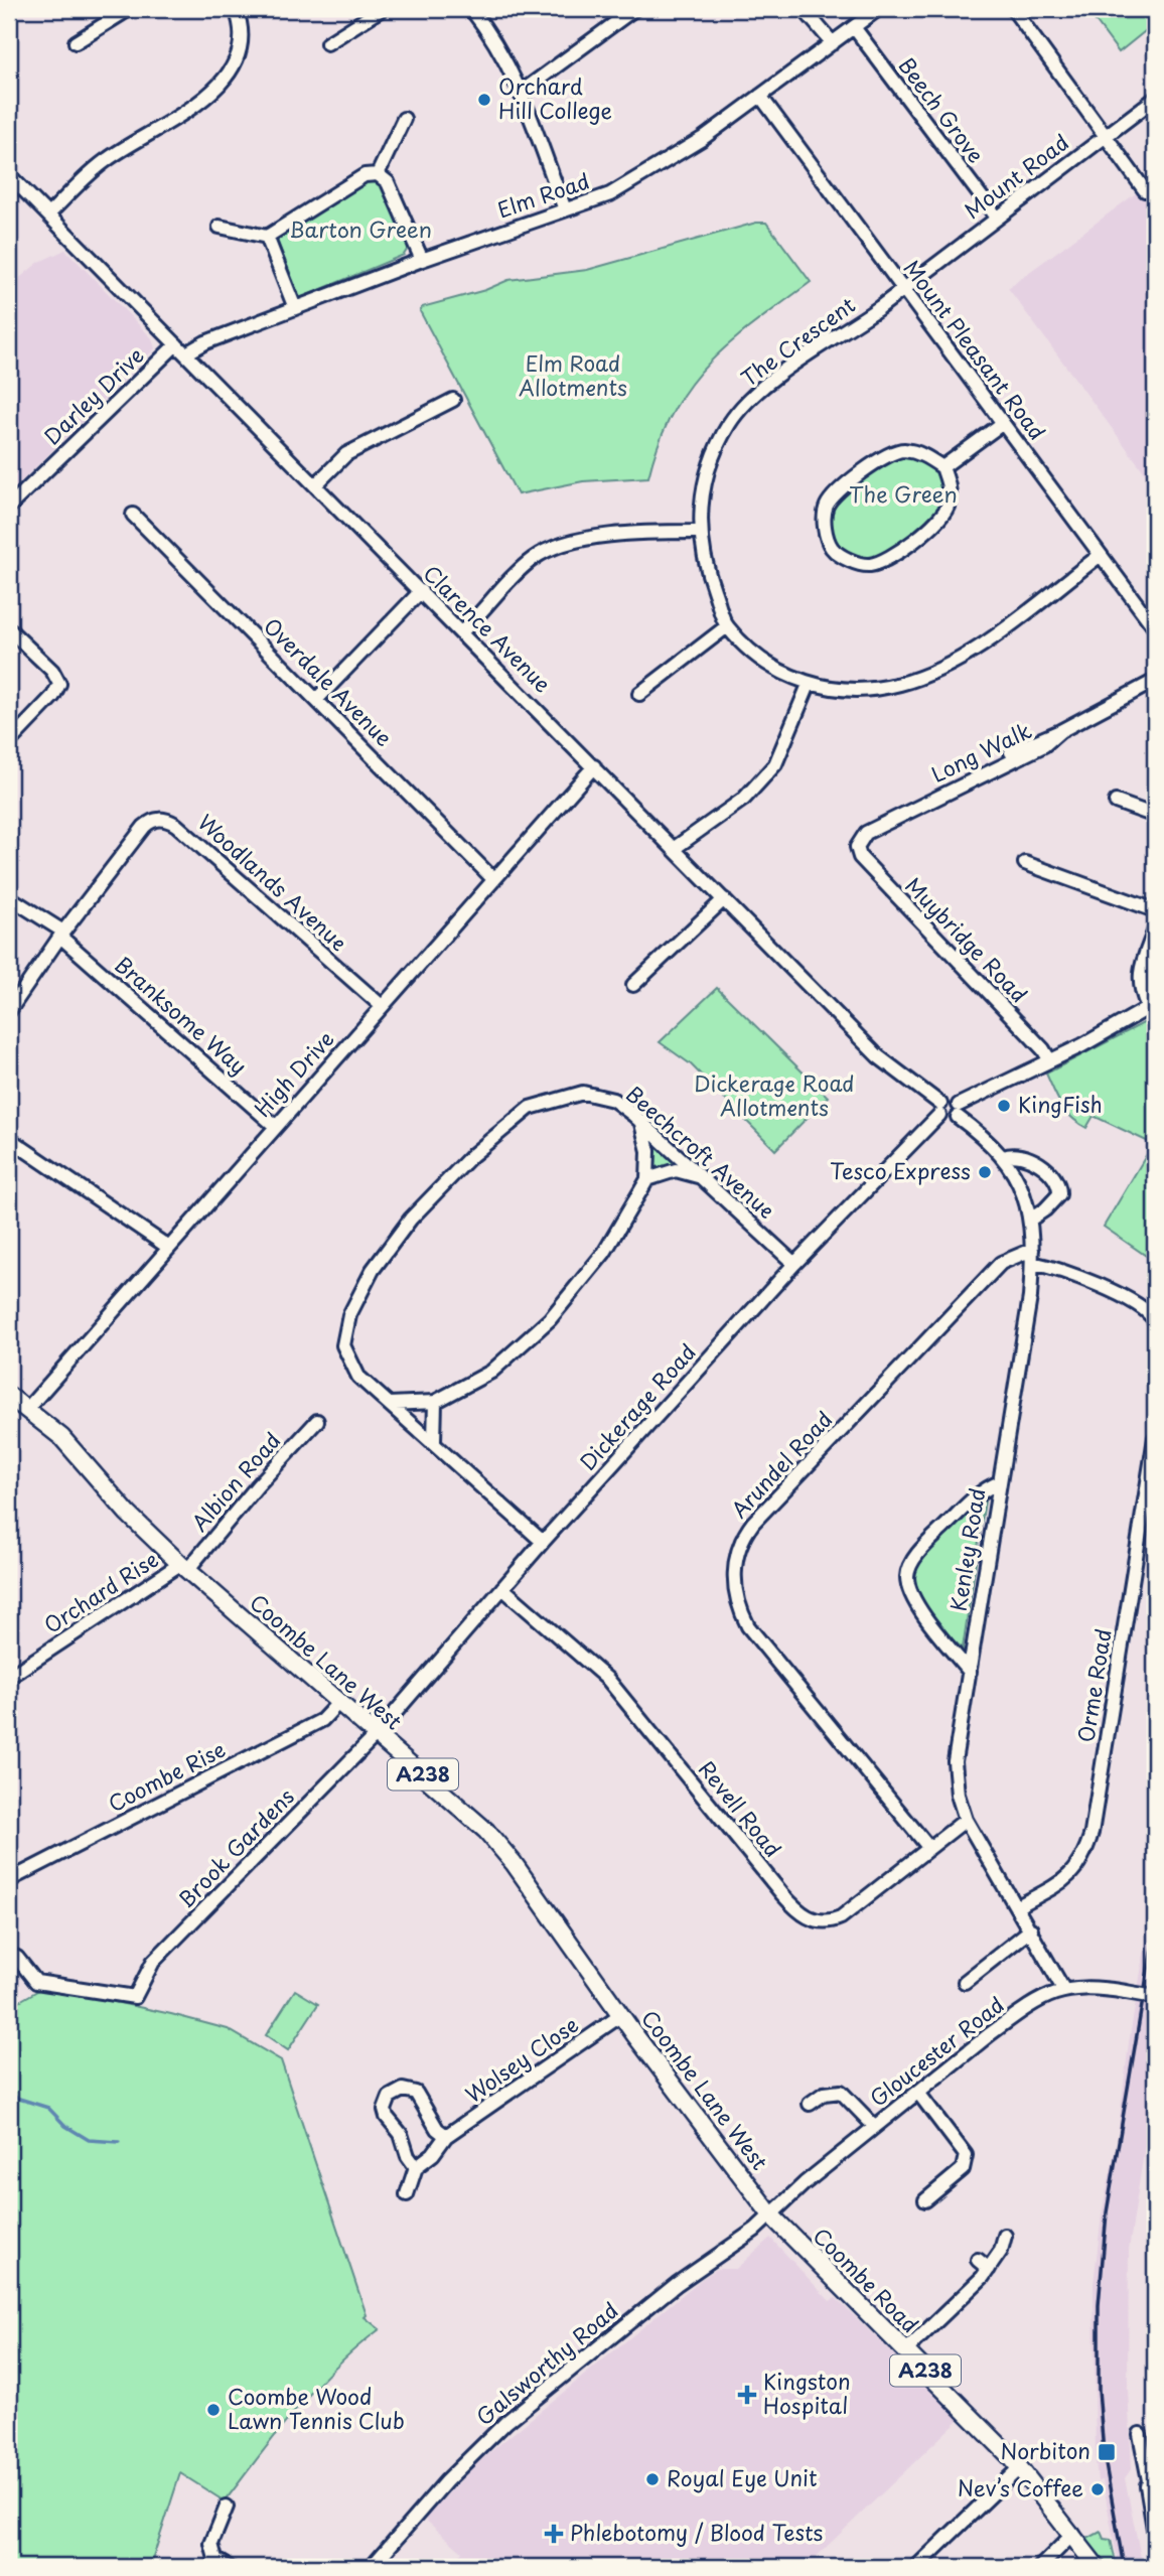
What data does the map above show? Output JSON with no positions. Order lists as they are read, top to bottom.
{
  "streets": {
    "main road": ["Coombe Lane West", "A238", "Coombe Road"],
    "street": [
      "Beech Grove",
      "Mount Road",
      "Elm Road",
      "The Crescent",
      "Mount Pleasant Road",
      "Darley Drive",
      "Clarence Avenue",
      "Overdale Avenue",
      "Long Walk",
      "Woodlands Avenue",
      "Muybridge Road",
      "Branksome Way",
      "High Drive",
      "Beechcroft Avenue",
      "Dickerage Road",
      "Arundel Road",
      "Albion Road",
      "Kenley Road",
      "Orchard Rise",
      "Orme Road",
      "Coombe Rise",
      "Revell Road",
      "Brook Gardens",
      "Gloucester Road",
      "Wolsey Close",
      "Galsworthy Road"
    ]
  },
  "crossings": [
    ["Beech Grove", "Mount Road"],
    ["Beech Grove", "Elm Road"],
    ["Mount Road", "The Crescent"],
    ["Mount Road", "Mount Pleasant Road"],
    ["Elm Road", "Mount Pleasant Road"],
    ["Elm Road", "Darley Drive"],
    ["Elm Road", "Clarence Avenue"],
    ["The Crescent", "Mount Pleasant Road"],
    ["Darley Drive", "Clarence Avenue"],
    ["Clarence Avenue", "High Drive"],
    ["Clarence Avenue", "Dickerage Road"],
    ["Overdale Avenue", "High Drive"],
    ["Long Walk", "Muybridge Road"],
    ["Woodlands Avenue", "Branksome Way"],
    ["Woodlands Avenue", "High Drive"],
    ["Branksome Way", "High Drive"],
    ["High Drive", "Coombe Lane West"],
    ["Beechcroft Avenue", "Dickerage Road"],
    ["Dickerage Road", "Coombe Lane West"],
    ["Dickerage Road", "Revell Road"],
    ["Dickerage Road", "Brook Gardens"],
    ["Arundel Road", "Kenley Road"],
    ["Arundel Road", "Revell Road"],
    ["Albion Road", "Orchard Rise"],
    ["Albion Road", "Coombe Lane West"],
    ["Kenley Road", "Orme Road"],
    ["Kenley Road", "Revell Road"],
    ["Kenley Road", "Gloucester Road"],
    ["Orchard Rise", "Coombe Lane West"],
    ["Coombe Lane West", "Coombe Rise"],
    ["Coombe Lane West", "Brook Gardens"],
    ["Coombe Lane West", "Gloucester Road"],
    ["Coombe Lane West", "Wolsey Close"],
    ["Coombe Lane West", "Coombe Road"],
    ["Coombe Lane West", "Galsworthy Road"],
    ["Gloucester Road", "Coombe Road"],
    ["Gloucester Road", "Galsworthy Road"],
    ["Coombe Road", "Galsworthy Road"]
  ],
  "parks": [
    "Barton Green",
    "Elm Road Allotments",
    "The Green",
    "Dickerage Road Allotments"
  ],
  "places": {
    "other": [
      "Orchard Hill College",
      "KingFish",
      "Tesco Express",
      "Coombe Wood Lawn Tennis Club",
      "Royal Eye Unit",
      "Nev’s Coffee"
    ],
    "health": ["Kingston Hospital", "Phlebotomy / Blood Tests"],
    "transit": ["Norbiton"]
  }
}
